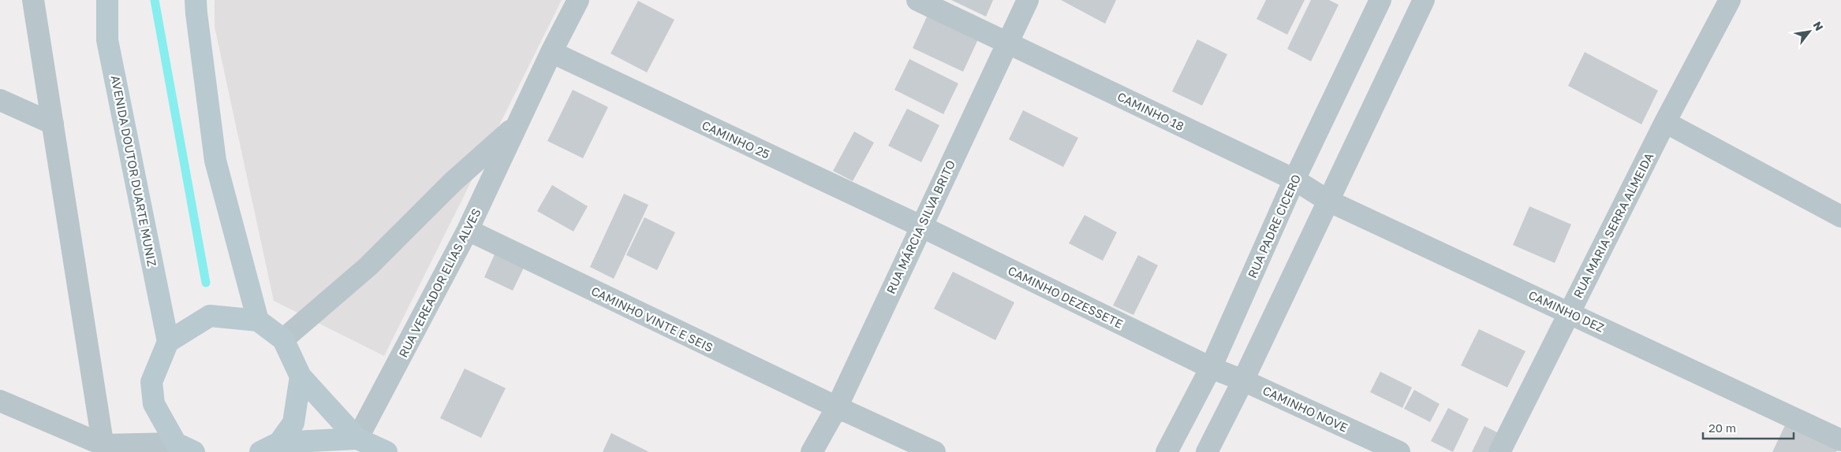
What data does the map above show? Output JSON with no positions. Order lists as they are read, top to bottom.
{
  "streets": {
    "street": [
      "CAMINHO 18",
      "CAMINHO 25",
      "AVENIDA DOUTOR DUARTE MUNIZ",
      "RUA MARIA SERRA ALMEIDA",
      "RUA PADRE CICERO",
      "RUA MÁRCIA SILVA BRITO",
      "RUA VEREADOR ELIAS ALVES",
      "CAMINHO DEZESSETE",
      "CAMINHO DEZ",
      "CAMINHO VINTE E SEIS",
      "CAMINHO NOVE"
    ]
  },
  "crossings": [
    ["CAMINHO 18", "RUA PADRE CICERO"],
    ["CAMINHO 18", "RUA MÁRCIA SILVA BRITO"],
    ["CAMINHO 18", "CAMINHO DEZ"],
    ["CAMINHO 25", "RUA MÁRCIA SILVA BRITO"],
    ["CAMINHO 25", "RUA VEREADOR ELIAS ALVES"],
    ["CAMINHO 25", "CAMINHO DEZESSETE"],
    ["RUA MARIA SERRA ALMEIDA", "CAMINHO DEZ"],
    ["RUA PADRE CICERO", "CAMINHO DEZESSETE"],
    ["RUA PADRE CICERO", "CAMINHO DEZ"],
    ["RUA PADRE CICERO", "CAMINHO NOVE"],
    ["RUA MÁRCIA SILVA BRITO", "CAMINHO DEZESSETE"],
    ["RUA MÁRCIA SILVA BRITO", "CAMINHO VINTE E SEIS"],
    ["RUA VEREADOR ELIAS ALVES", "CAMINHO VINTE E SEIS"],
    ["CAMINHO DEZESSETE", "CAMINHO NOVE"]
  ],
  "scale_bar": "20 m",
  "north": "top right"
}
